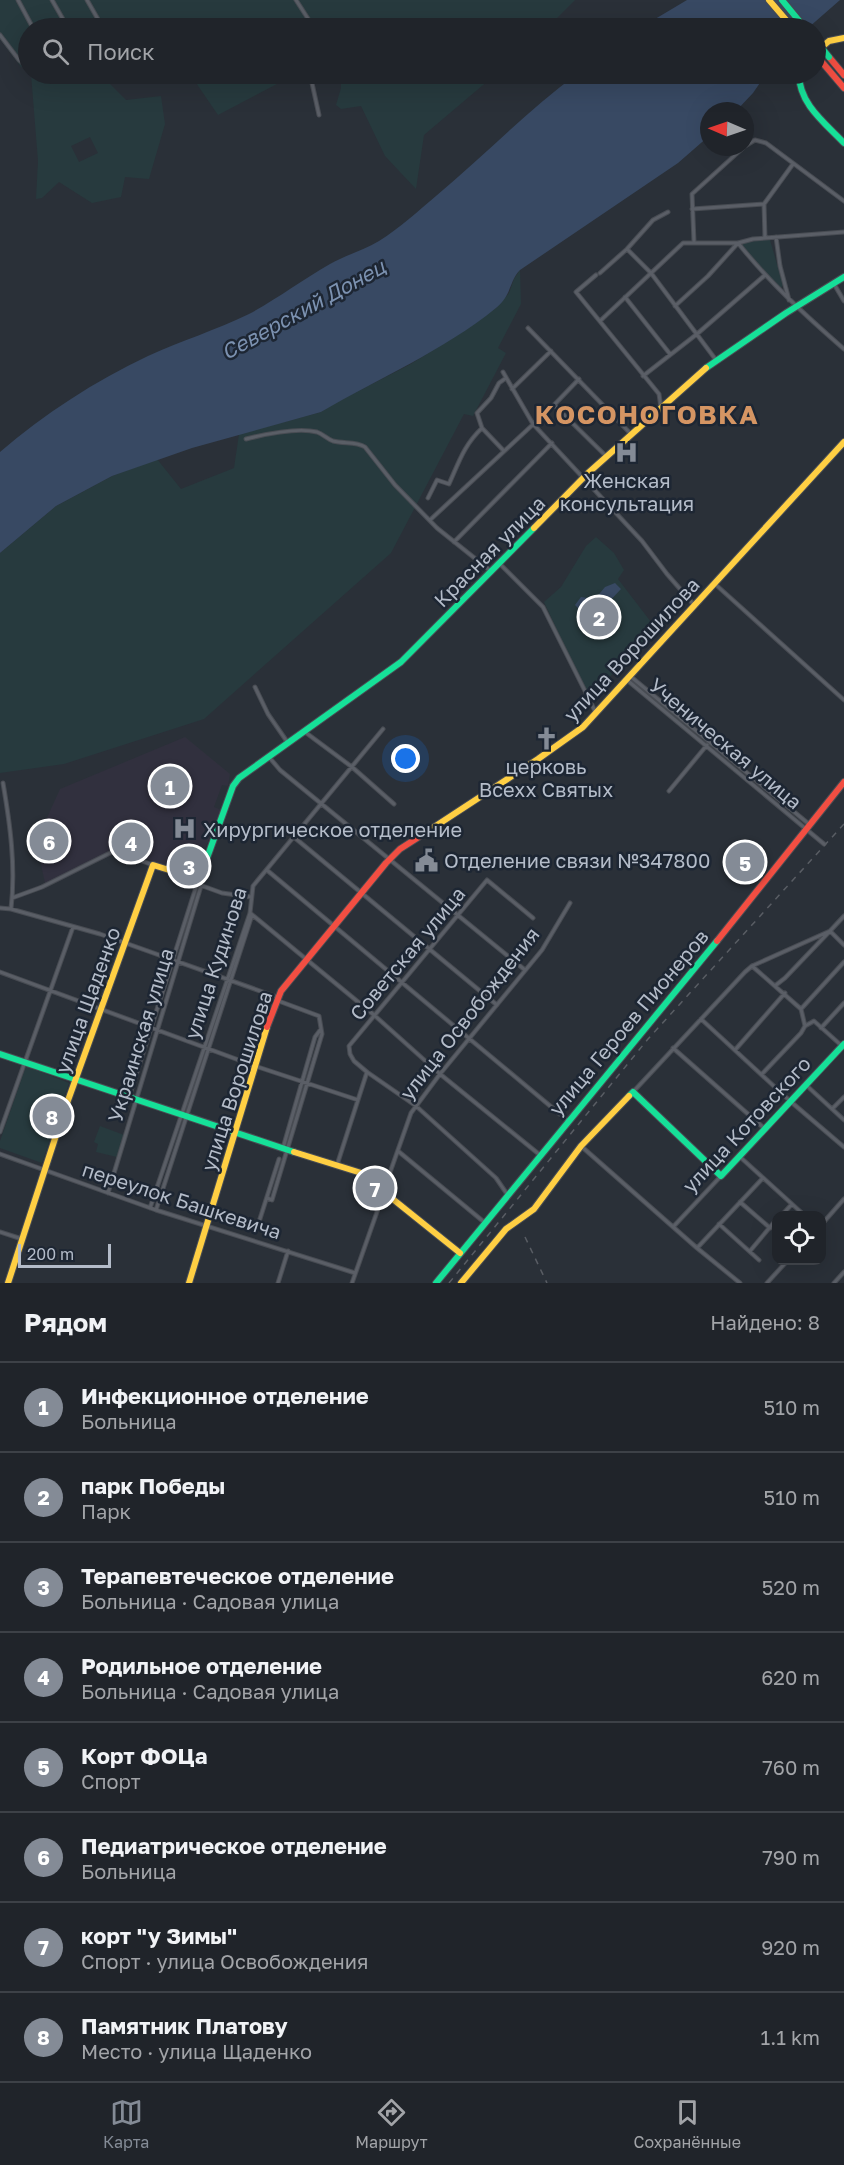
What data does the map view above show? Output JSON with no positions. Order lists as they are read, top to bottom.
{
  "streets": {
    "main road": [
      "Красная улица",
      "улица Ворошилова",
      "улица Щаденко",
      "улица Освобождения",
      "улица Героев Пионеров",
      "улица Котовского"
    ],
    "street": [
      "Ученическая улица",
      "Советская улица",
      "улица Кудинова",
      "Украинская улица",
      "переулок Башкевича"
    ]
  },
  "crossings": [
    ["Красная улица", "Украинская улица"],
    ["улица Ворошилова", "Ученическая улица"],
    ["улица Ворошилова", "переулок Башкевича"],
    ["Ученическая улица", "улица Героев Пионеров"],
    ["улица Кудинова", "переулок Башкевича"],
    ["улица Щаденко", "переулок Башкевича"],
    ["улица Освобождения", "переулок Башкевича"],
    ["Украинская улица", "переулок Башкевича"]
  ],
  "districts": ["КОСОНОГОВКА"],
  "water": ["Северский Донец"],
  "places": {
    "hospital": ["Женская консультация", "Хирургическое отделение"],
    "church": ["церковь Всехх Святых"],
    "public building": ["Отделение связи №347800"]
  },
  "scale_bar": "200 m",
  "north": "left",
  "page": {
    "search": "Поиск",
    "pins": [
      "2",
      "1",
      "6",
      "4",
      "5",
      "3",
      "8",
      "7"
    ],
    "scale": "200 m",
    "heading": ["Рядом", "Найдено: 8"],
    "list": [
      {
        "mark": "1",
        "name": "Инфекционное отделение",
        "note": "Больница",
        "value": "510 m"
      },
      {
        "mark": "2",
        "name": "парк Победы",
        "note": "Парк",
        "value": "510 m"
      },
      {
        "mark": "3",
        "name": "Терапевтеческое отделение",
        "note": "Больница · Садовая улица",
        "value": "520 m"
      },
      {
        "mark": "4",
        "name": "Родильное отделение",
        "note": "Больница · Садовая улица",
        "value": "620 m"
      },
      {
        "mark": "5",
        "name": "Корт ФОЦа",
        "note": "Спорт",
        "value": "760 m"
      },
      {
        "mark": "6",
        "name": "Педиатрическое отделение",
        "note": "Больница",
        "value": "790 m"
      },
      {
        "mark": "7",
        "name": "корт \"у Зимы\"",
        "note": "Спорт · улица Освобождения",
        "value": "920 m"
      },
      {
        "mark": "8",
        "name": "Памятник Платову",
        "note": "Место · улица Щаденко",
        "value": "1.1 km"
      }
    ],
    "nav": ["Карта", "Маршрут", "Сохранённые"]
  }
}
